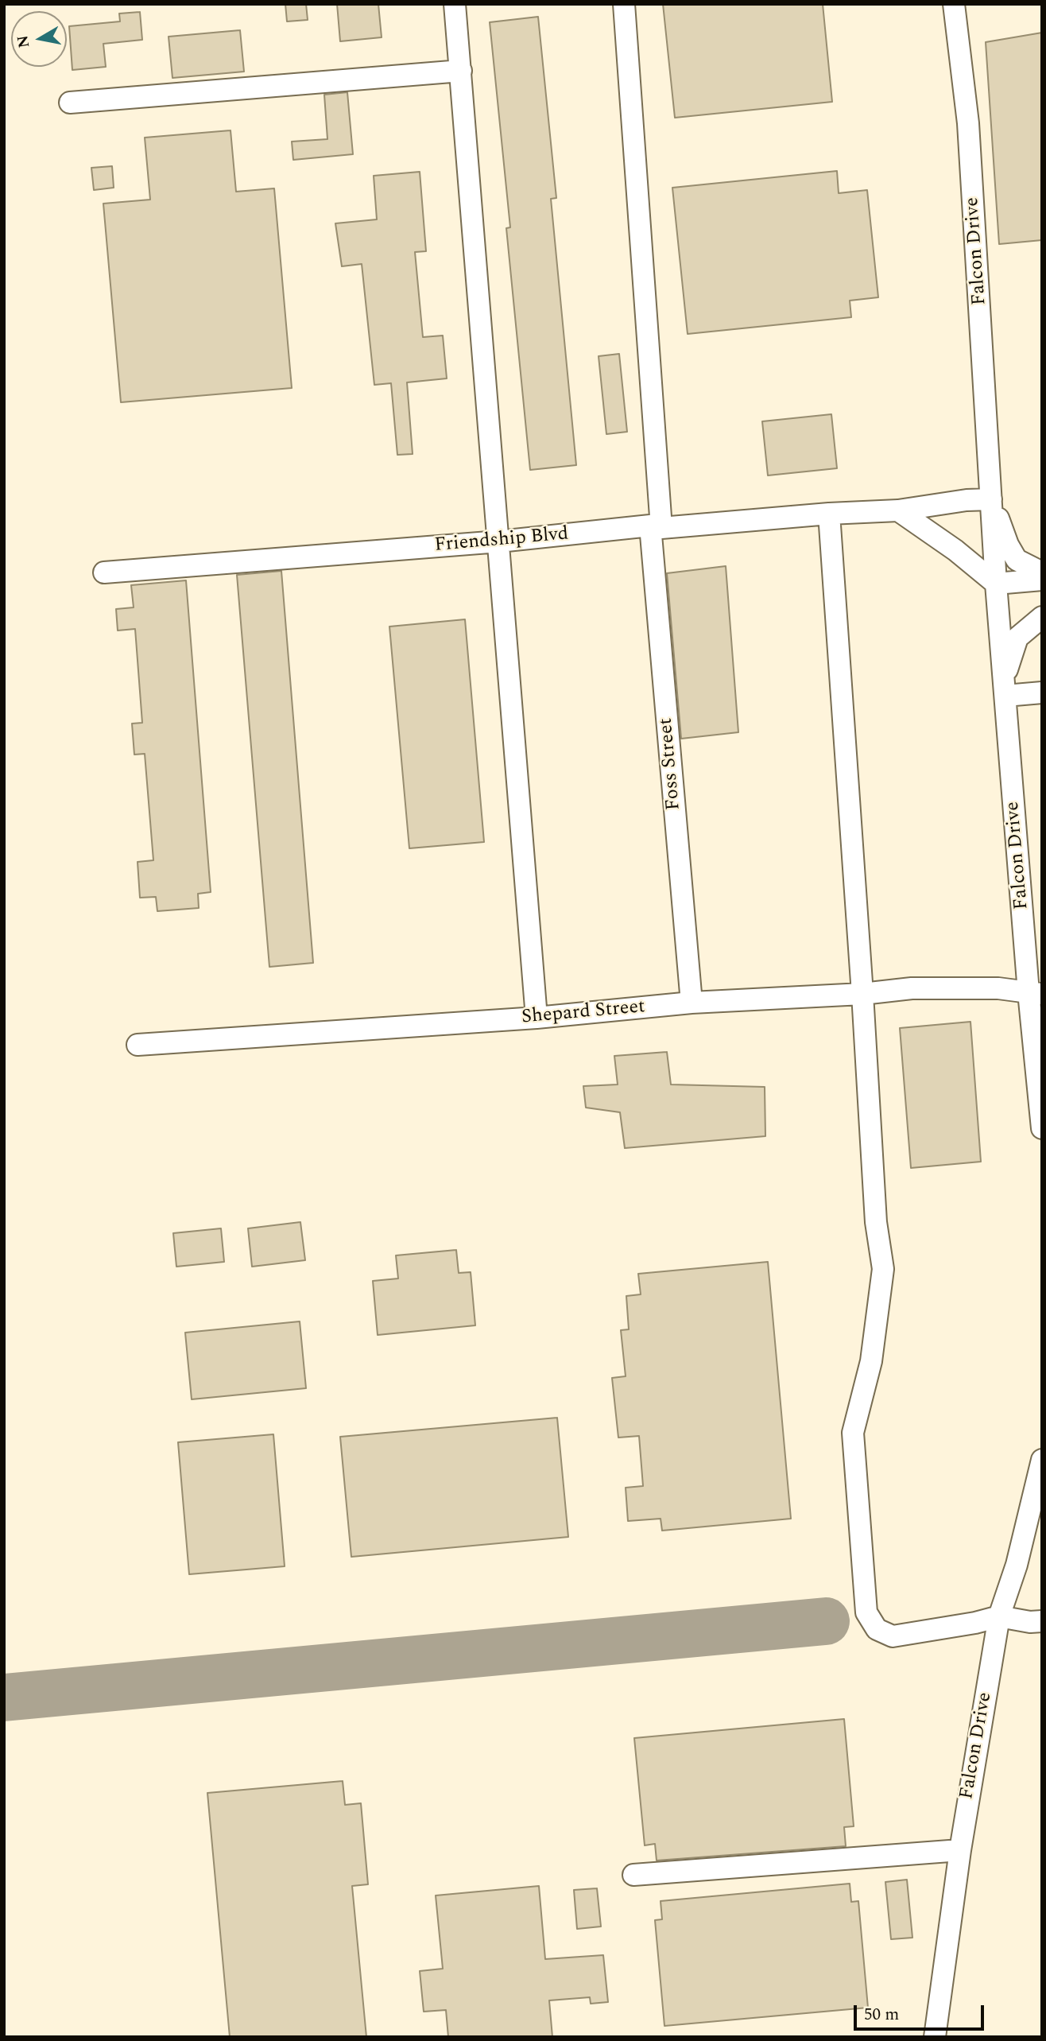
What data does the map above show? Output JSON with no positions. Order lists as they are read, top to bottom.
{
  "streets": {
    "street": [
      "Falcon Drive",
      "Friendship Blvd",
      "Foss Street",
      "Shepard Street"
    ]
  },
  "crossings": [
    ["Falcon Drive", "Friendship Blvd"],
    ["Falcon Drive", "Shepard Street"],
    ["Friendship Blvd", "Foss Street"],
    ["Foss Street", "Shepard Street"]
  ],
  "scale_bar": "50 m",
  "north": "left"
}
